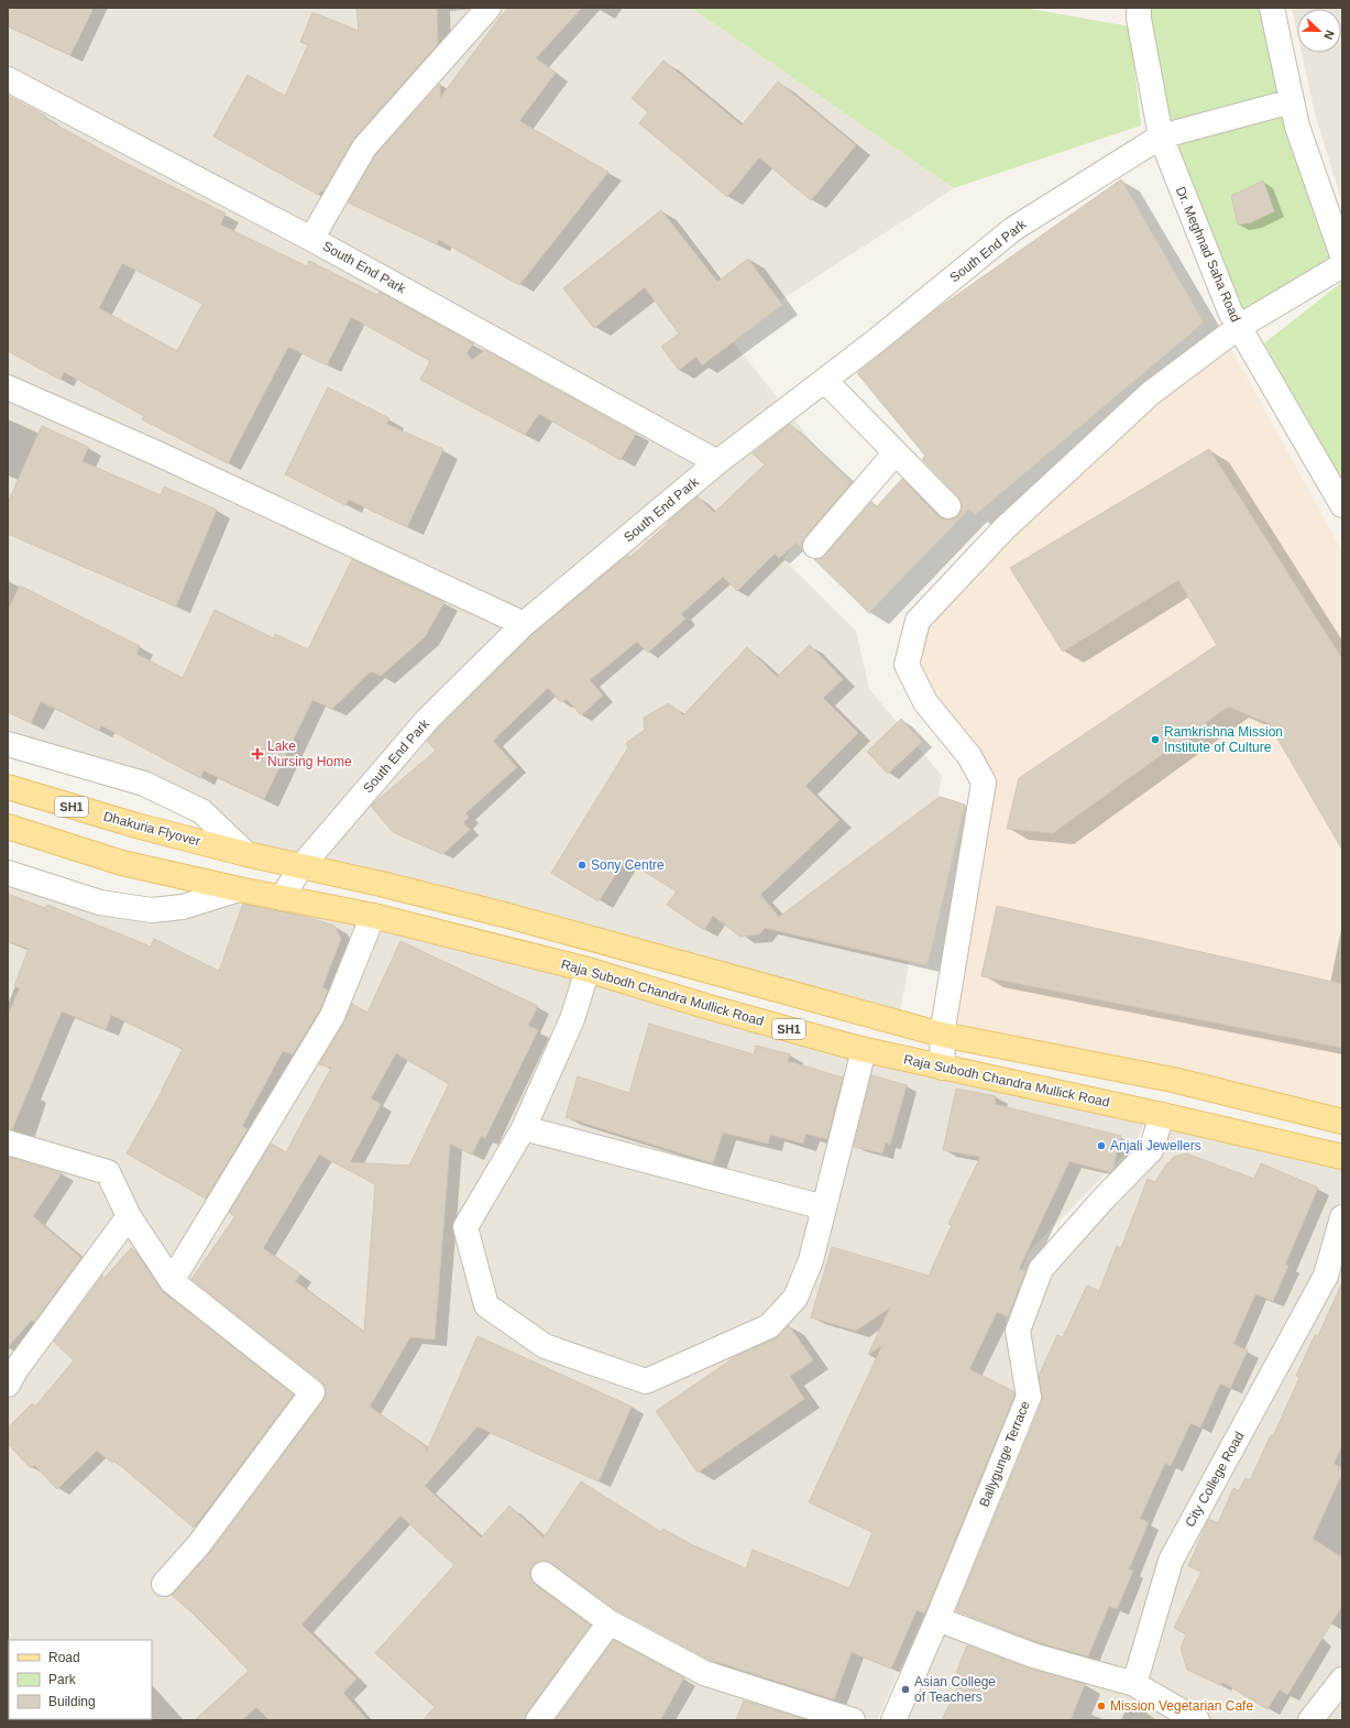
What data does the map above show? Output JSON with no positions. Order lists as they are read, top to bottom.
{
  "streets": {
    "main road": ["SH1", "Dhakuria Flyover", "Raja Subodh Chandra Mullick Road"],
    "street": [
      "South End Park",
      "Dr. Meghnad Saha Road",
      "Ballygunge Terrace",
      "City College Road"
    ]
  },
  "crossings": [
    ["South End Park", "Dr. Meghnad Saha Road"],
    ["South End Park", "SH1"],
    ["South End Park", "Raja Subodh Chandra Mullick Road"],
    ["SH1", "Dhakuria Flyover"],
    ["SH1", "Raja Subodh Chandra Mullick Road"],
    ["Raja Subodh Chandra Mullick Road", "Ballygunge Terrace"]
  ],
  "places": {
    "other": [
      "Ramkrishna Mission Institute of Culture",
      "Sony Centre",
      "Anjali Jewellers",
      "Asian College of Teachers",
      "Mission Vegetarian Cafe"
    ],
    "health": ["Lake Nursing Home"]
  },
  "legend": ["Road", "Park", "Building"],
  "north": "right"
}
